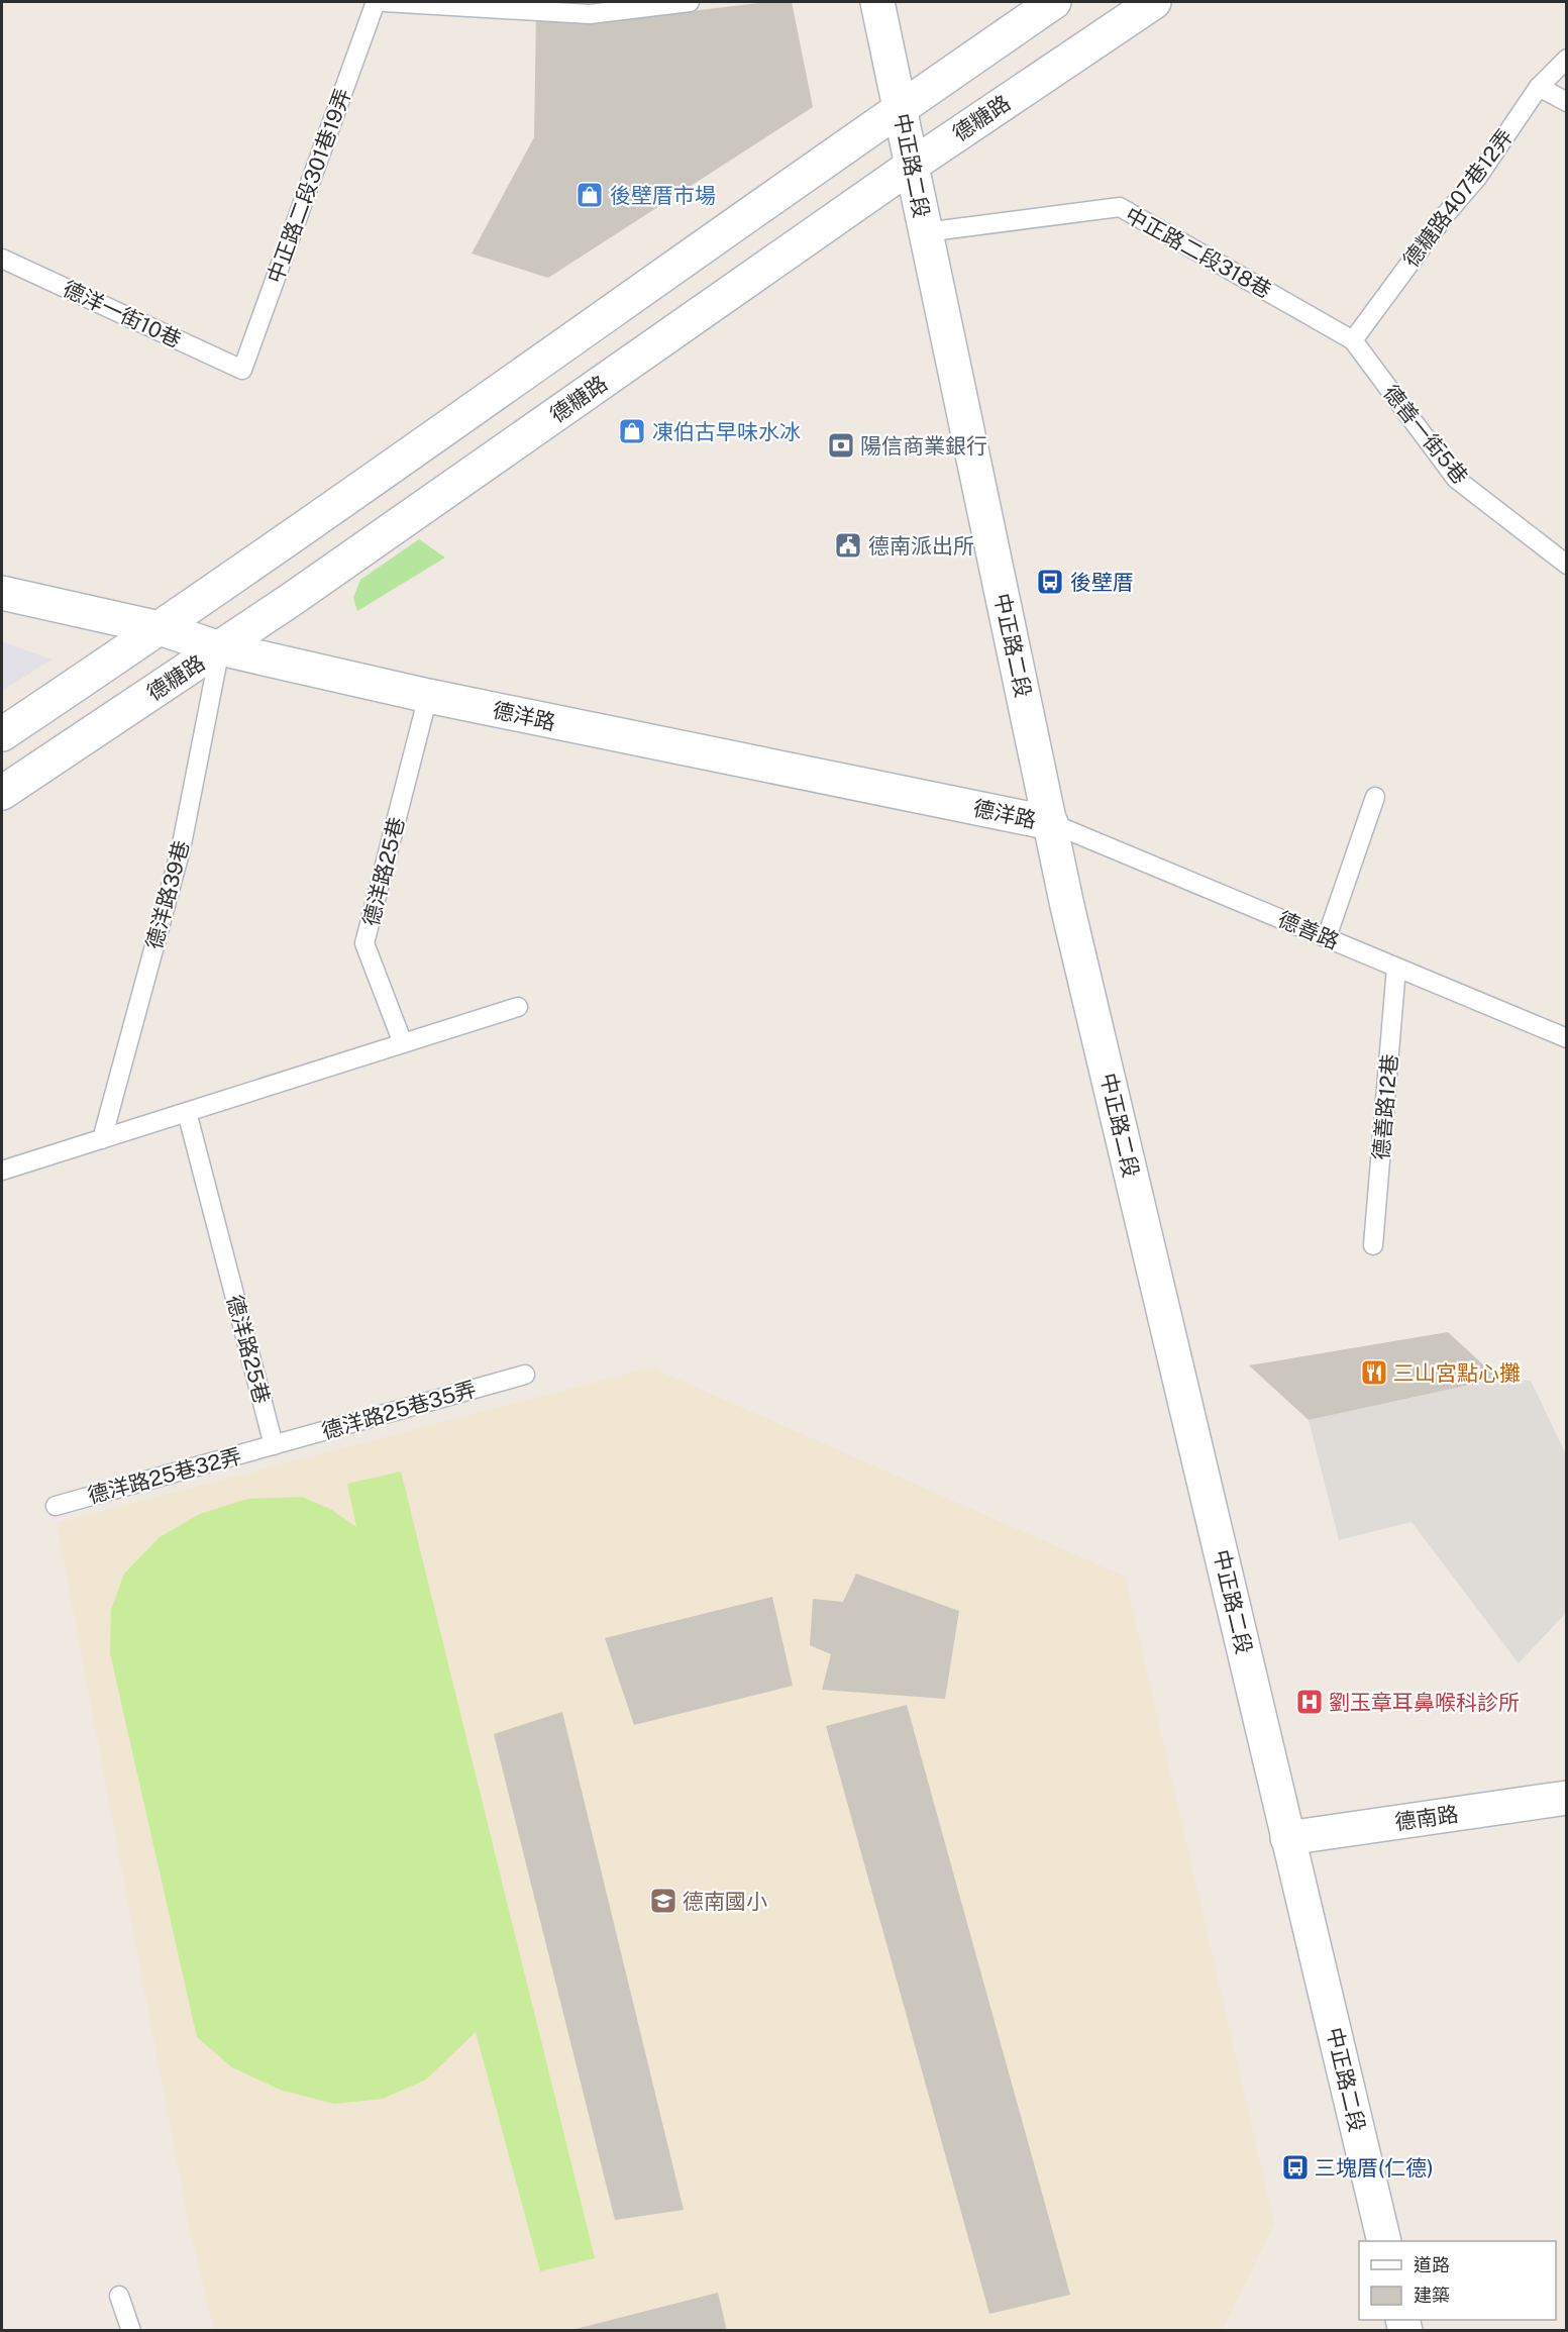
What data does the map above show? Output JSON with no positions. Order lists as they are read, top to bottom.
{
  "streets": {
    "street": [
      "德糖路",
      "中正路二段",
      "德洋路",
      "德南路"
    ],
    "lane": [
      "中正路二段301巷19弄",
      "德糖路407巷12弄",
      "中正路二段318巷",
      "德洋一街10巷",
      "德善一街5巷",
      "德洋路25巷",
      "德洋路39巷",
      "德善路",
      "德善路12巷",
      "德洋路25巷35弄",
      "德洋路25巷32弄"
    ]
  },
  "crossings": [
    ["德糖路", "中正路二段"],
    ["德糖路", "德洋路"],
    ["德糖路", "德洋路39巷"],
    ["中正路二段", "中正路二段318巷"],
    ["中正路二段", "德洋路"],
    ["中正路二段", "德善路"],
    ["中正路二段", "德南路"],
    ["中正路二段301巷19弄", "德洋一街10巷"],
    ["德糖路407巷12弄", "中正路二段318巷"],
    ["德糖路407巷12弄", "德善一街5巷"],
    ["中正路二段318巷", "德善一街5巷"],
    ["德洋路", "德洋路25巷"],
    ["德洋路", "德洋路39巷"],
    ["德洋路", "德善路"],
    ["德洋路25巷", "德洋路25巷35弄"],
    ["德洋路25巷", "德洋路25巷32弄"],
    ["德善路", "德善路12巷"],
    ["德洋路25巷35弄", "德洋路25巷32弄"]
  ],
  "places": {
    "shop": ["後壁厝市場", "凍伯古早味水冰"],
    "bank": ["陽信商業銀行"],
    "public building": ["德南派出所"],
    "bus stop": ["後壁厝", "三塊厝(仁德)"],
    "restaurant": ["三山宮點心攤"],
    "hospital": ["劉玉章耳鼻喉科診所"],
    "school or university": ["德南國小"]
  },
  "legend": ["道路", "建築"]
}
